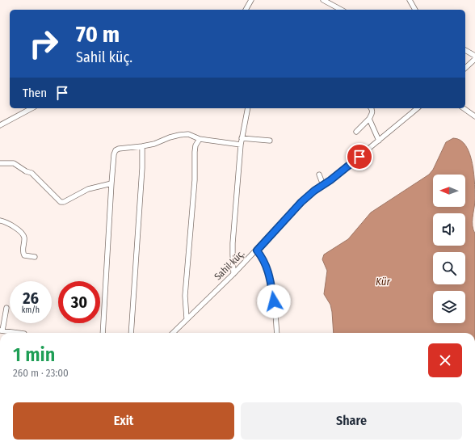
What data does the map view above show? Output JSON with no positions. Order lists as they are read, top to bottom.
{
  "streets": {
    "street": ["Sahil küç."]
  },
  "water": ["Kür"],
  "north": "left",
  "page": {
    "turn": ["70 m", "Sahil küç."],
    "then": "Then",
    "speed": "26 km/h",
    "limit": "30",
    "heading": ["1 min", "260 m · 23:00"],
    "buttons": ["Exit", "Share"]
  }
}
